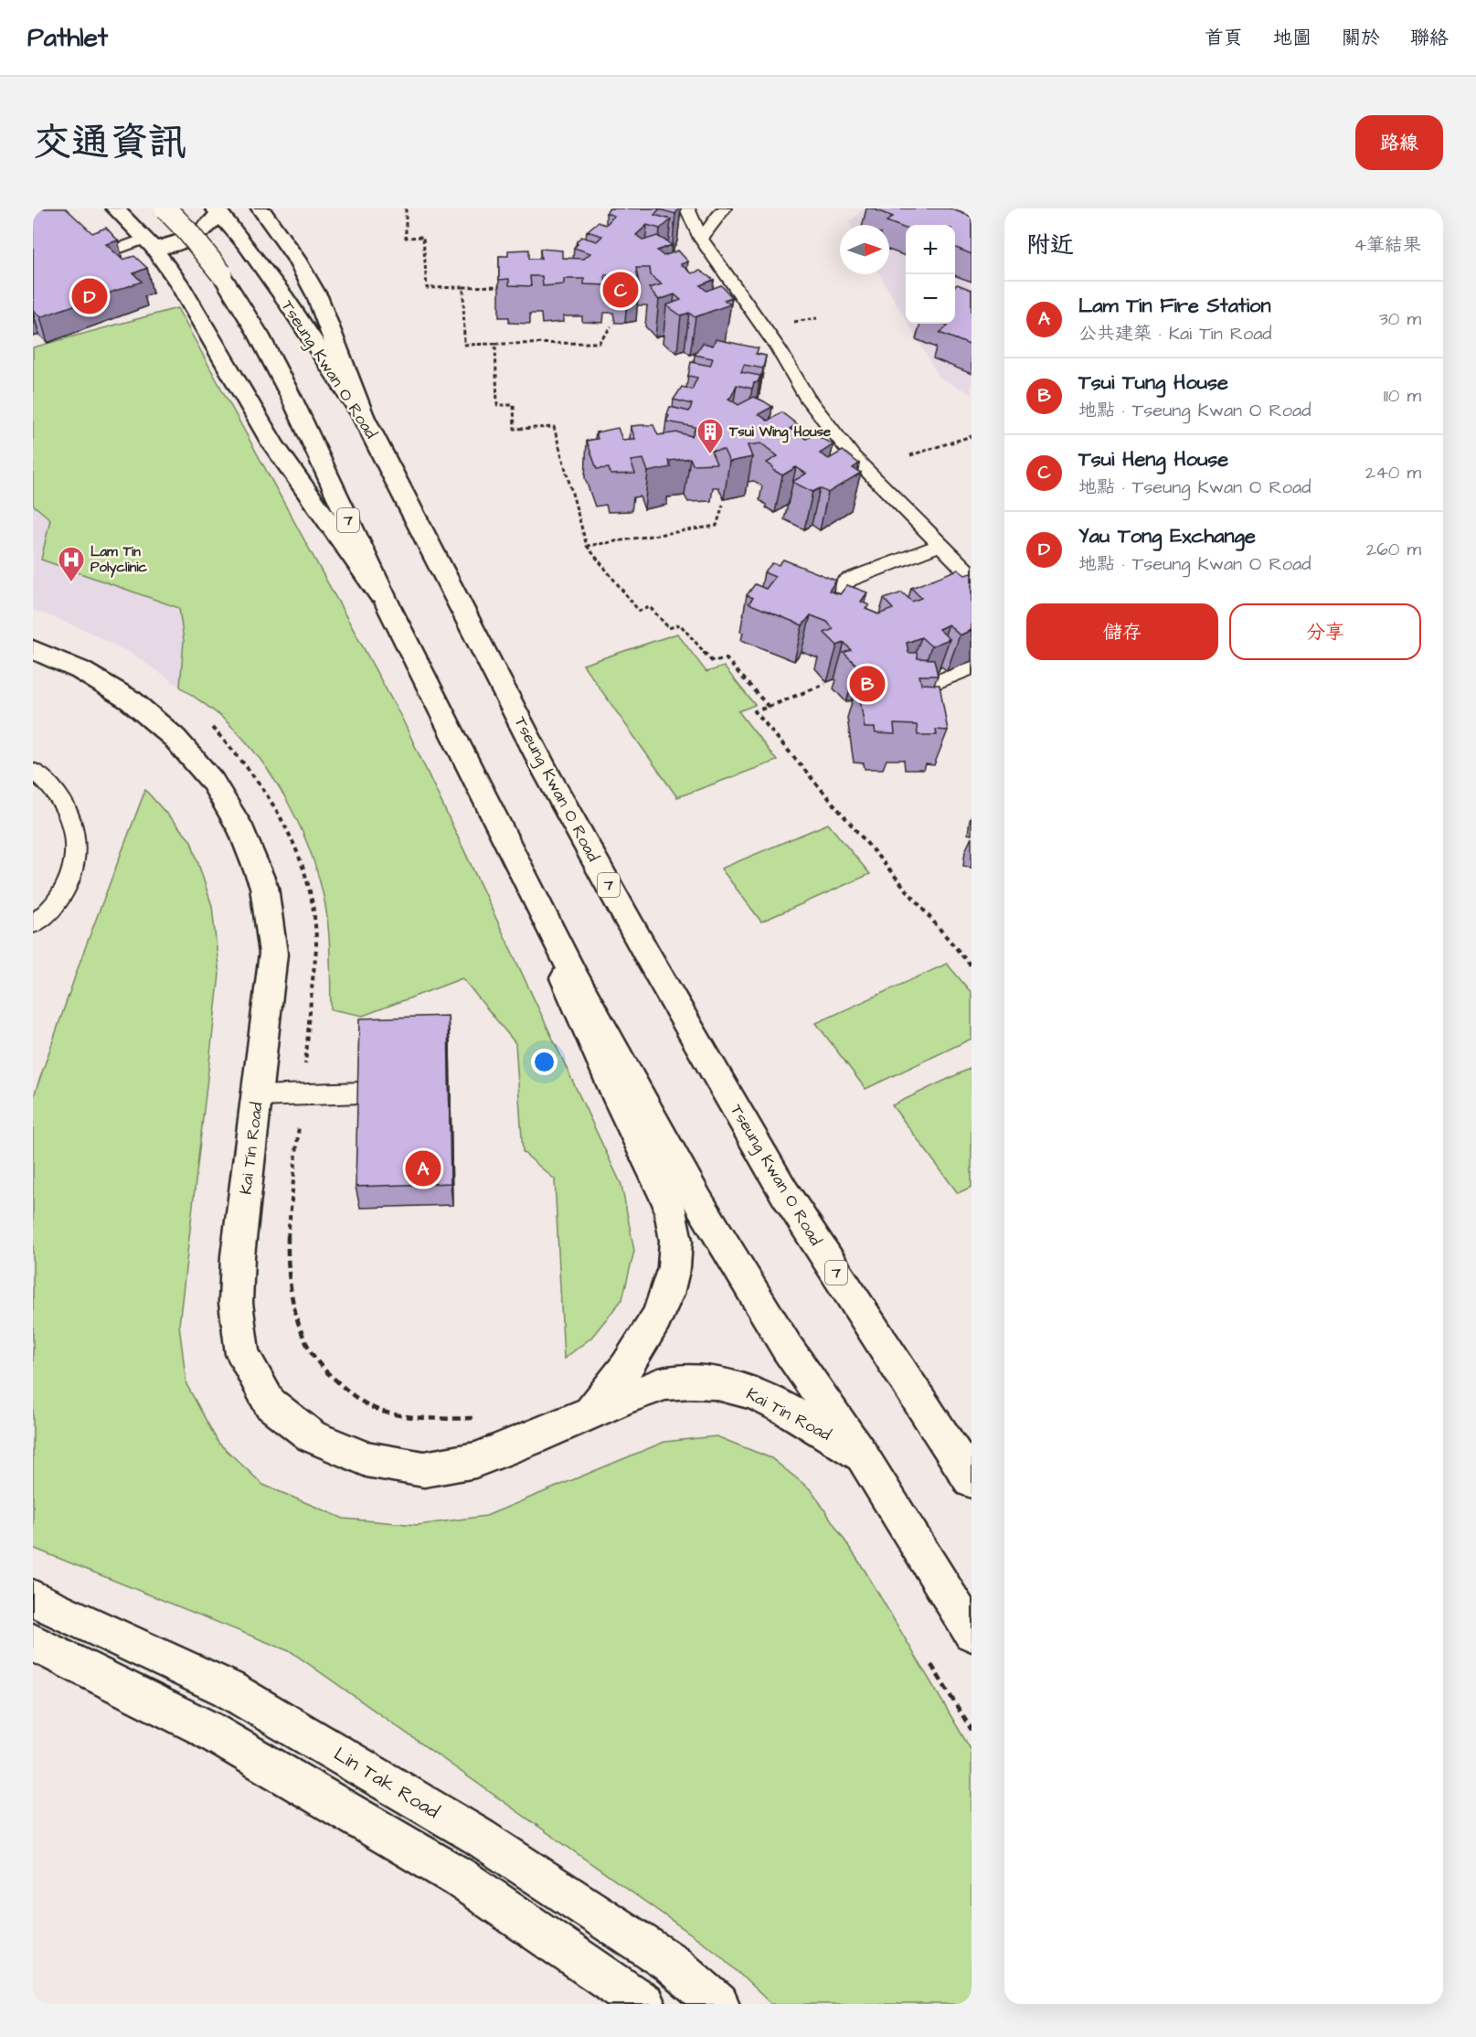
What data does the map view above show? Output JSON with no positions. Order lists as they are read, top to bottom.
{
  "streets": {
    "main road": [
      "Tseung Kwan O Road",
      "7",
      "Kai Tin Road",
      "Lin Tak Road"
    ]
  },
  "crossings": [
    ["7", "Kai Tin Road"]
  ],
  "places": {
    "building": ["Tsui Wing House"],
    "hospital": ["Lam Tin Polyclinic"]
  },
  "north": "right",
  "page": {
    "header": "Pathlet",
    "nav": [
      "首頁",
      "地圖",
      "關於",
      "聯絡"
    ],
    "title": "交通資訊",
    "buttons": [
      "路線",
      ["儲存", "分享"]
    ],
    "heading": ["附近", "4筆結果"],
    "map_buttons": ["+", "−"],
    "pins": [
      "C",
      "D",
      "B",
      "A"
    ],
    "list": [
      {
        "mark": "A",
        "name": "Lam Tin Fire Station",
        "note": "公共建築 · Kai Tin Road",
        "value": "30 m"
      },
      {
        "mark": "B",
        "name": "Tsui Tung House",
        "note": "地點 · Tseung Kwan O Road",
        "value": "110 m"
      },
      {
        "mark": "C",
        "name": "Tsui Heng House",
        "note": "地點 · Tseung Kwan O Road",
        "value": "240 m"
      },
      {
        "mark": "D",
        "name": "Yau Tong Exchange",
        "note": "地點 · Tseung Kwan O Road",
        "value": "260 m"
      }
    ]
  }
}
